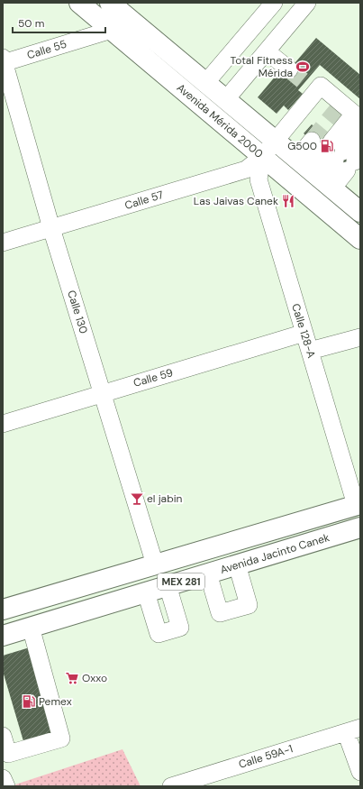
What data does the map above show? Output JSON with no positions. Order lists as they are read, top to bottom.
{
  "streets": {
    "main road": ["Avenida Mérida 2000", "Avenida Jacinto Canek", "MEX 281"],
    "street": [
      "Calle 55",
      "Calle 57",
      "Calle 130",
      "Calle 128-A",
      "Calle 59",
      "Calle 59A-1"
    ]
  },
  "crossings": [
    ["Calle 55", "Avenida Mérida 2000"],
    ["Calle 55", "Calle 130"],
    ["Avenida Mérida 2000", "Calle 57"],
    ["Avenida Mérida 2000", "Calle 128-A"],
    ["Calle 57", "Calle 130"],
    ["Calle 57", "Calle 128-A"],
    ["Calle 130", "Calle 59"],
    ["Calle 130", "MEX 281"],
    ["Calle 128-A", "Calle 59"],
    ["Calle 128-A", "MEX 281"]
  ],
  "places": {
    "sports": ["Total Fitness Mérida"],
    "fuel station": ["G500", "Pemex"],
    "restaurant": ["Las Jaivas Canek"],
    "bar": ["el jabin"],
    "supermarket": ["Oxxo"]
  },
  "scale_bar": "50 m"
}
